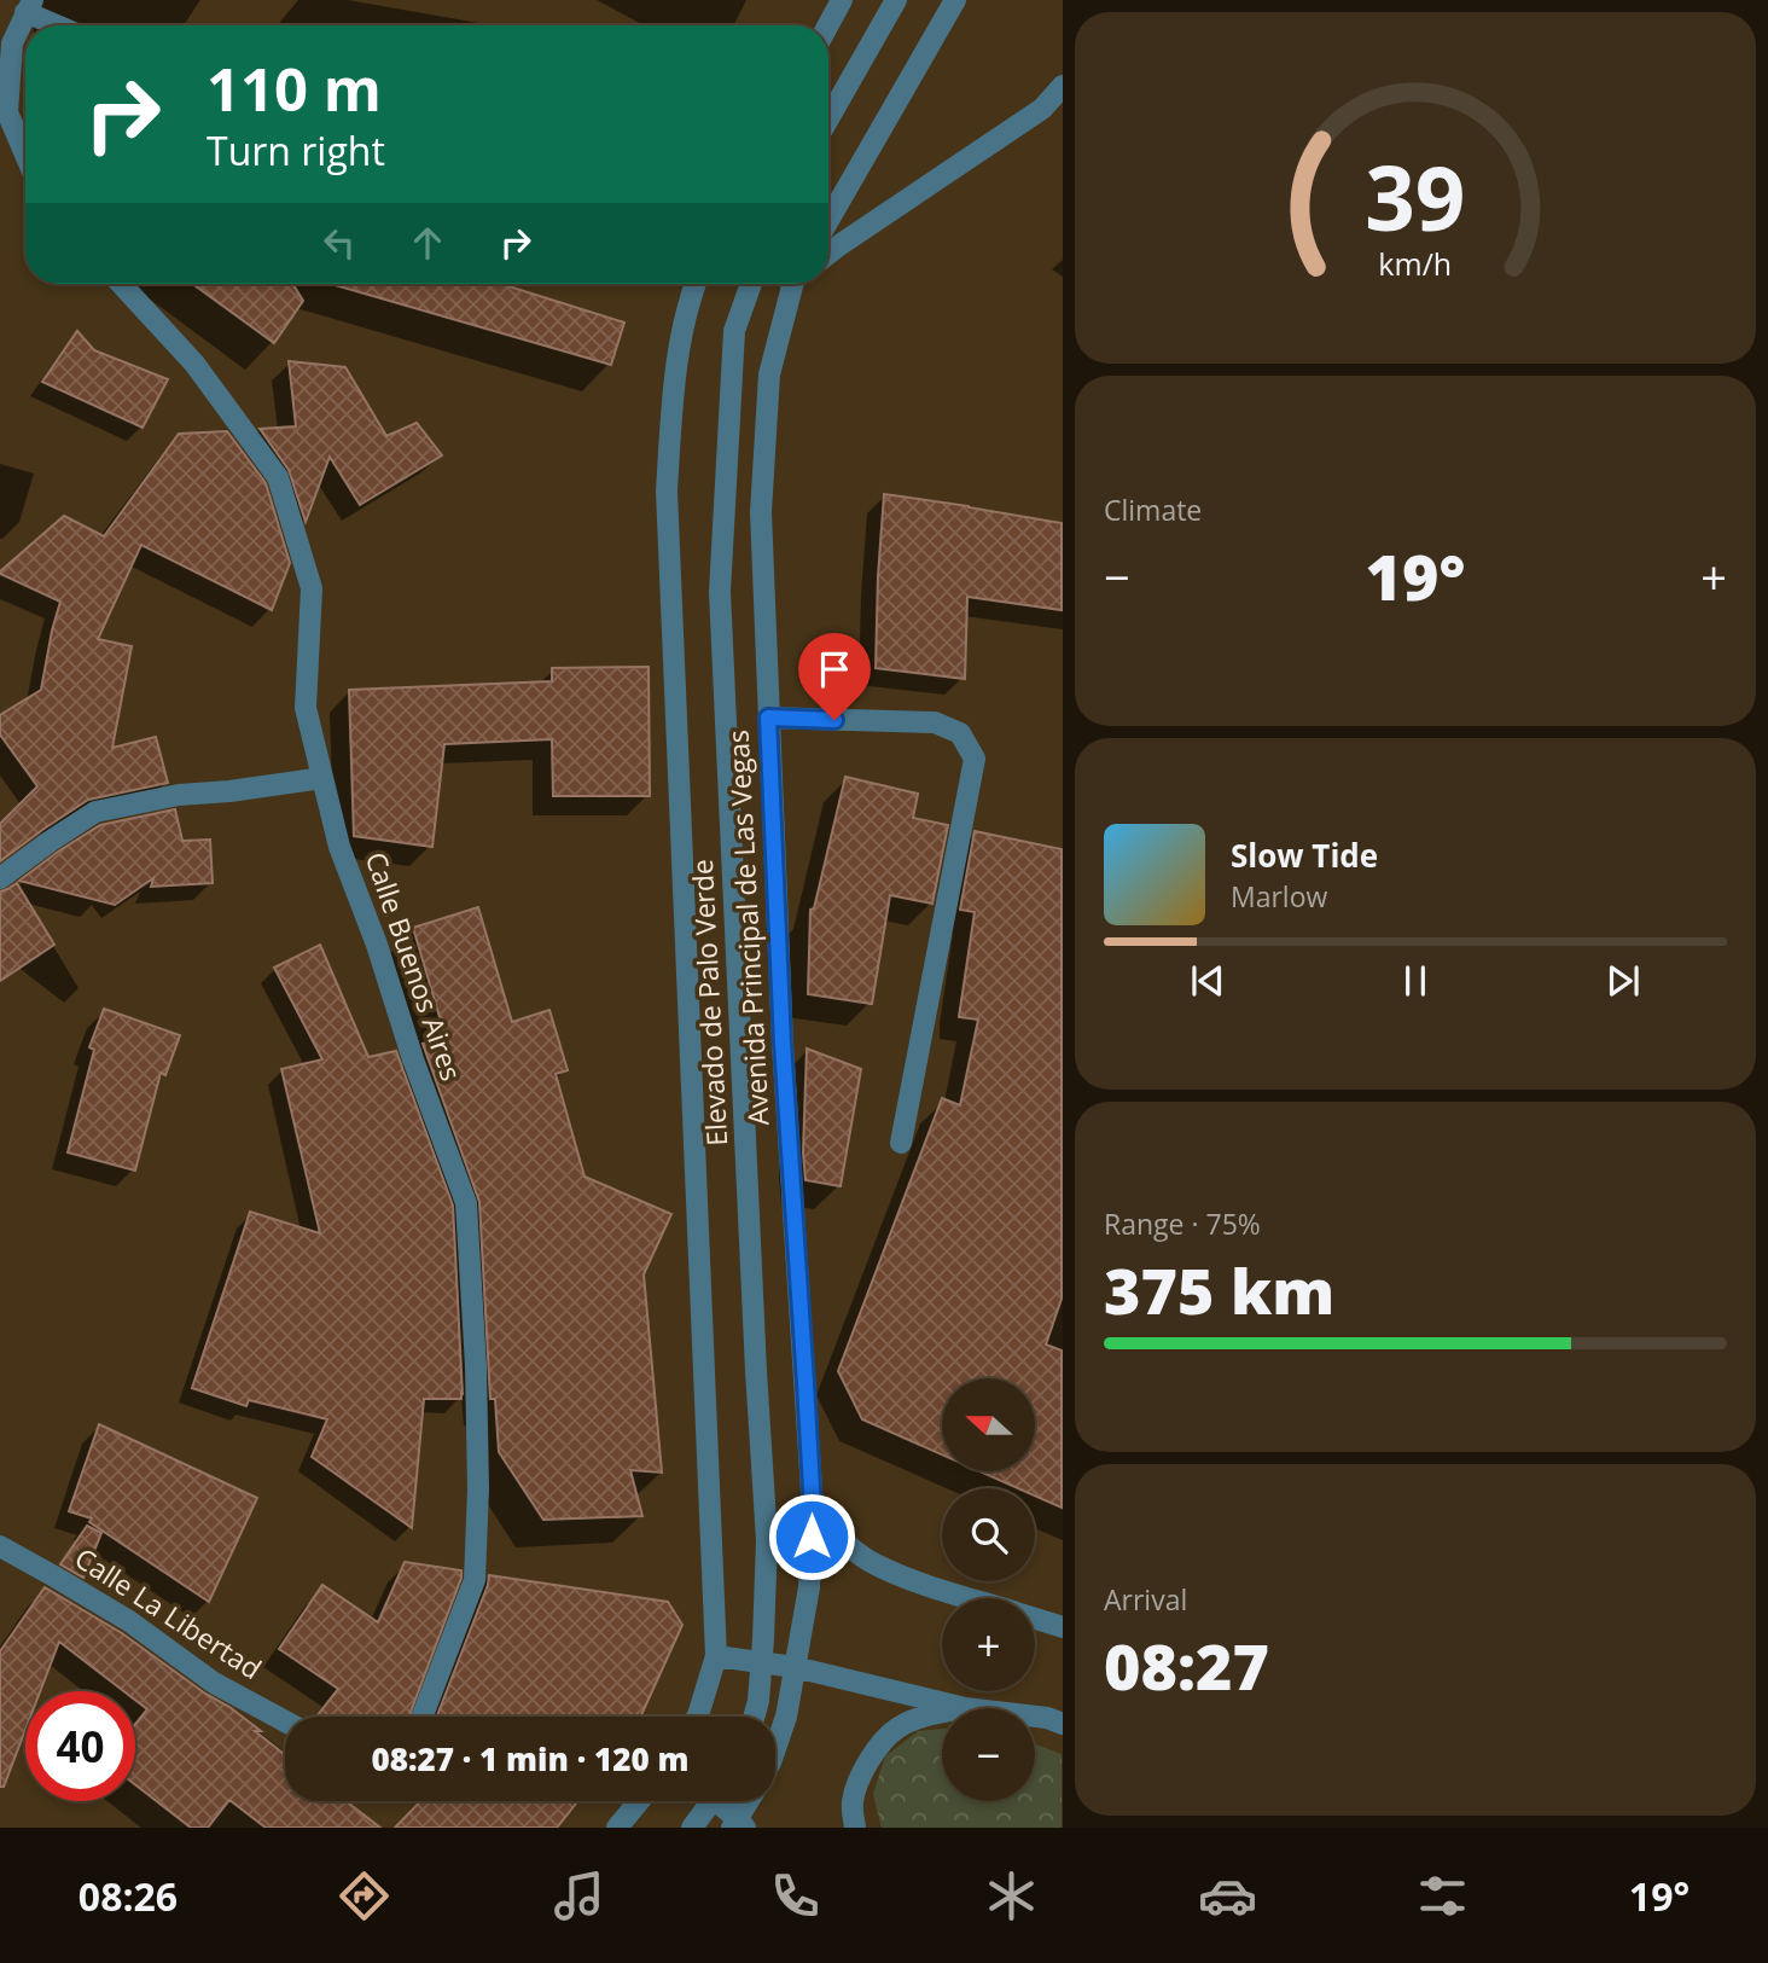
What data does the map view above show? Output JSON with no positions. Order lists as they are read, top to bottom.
{
  "streets": {
    "street": [
      "Avenida Principal de Las Vegas",
      "Calle Buenos Aires",
      "Elevado de Palo Verde",
      "Calle La Libertad"
    ]
  },
  "north": "left",
  "page": {
    "turn": ["110 m", "Turn right"],
    "tile": [
      "Climate",
      ["Range · 75%", "375 km"],
      ["Arrival", "08:27"]
    ],
    "heat": ["−", "19°", "+"],
    "song": ["Slow Tide", "Marlow"],
    "map_buttons": ["+", "−"],
    "limit": "40",
    "trip": "08:27 · 1 min · 120 m",
    "tabs": ["08:26", "19°"],
    "gauge": ["39", "km/h"]
  }
}
